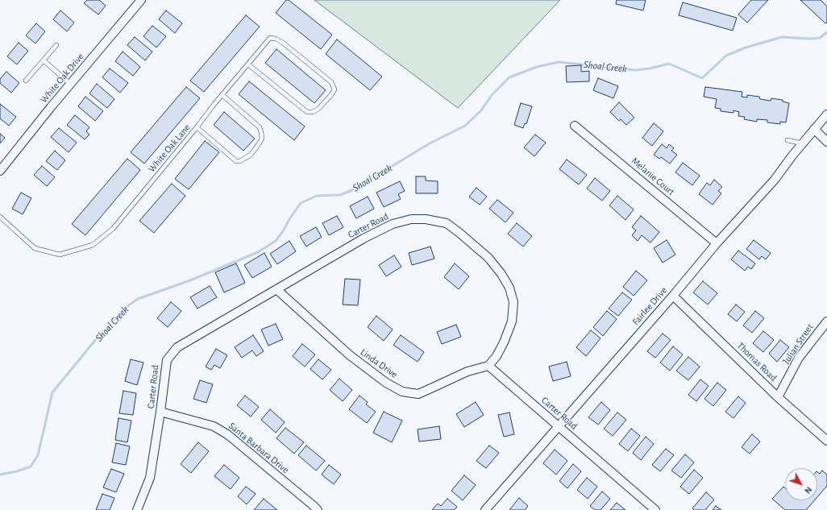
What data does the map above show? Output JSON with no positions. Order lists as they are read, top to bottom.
{
  "streets": {
    "street": [
      "White Oak Drive",
      "Melanie Court",
      "Carter Road",
      "Fairlee Drive",
      "Julian Street",
      "Thomas Road",
      "Linda Drive",
      "Santa Barbara Drive"
    ],
    "lane": ["White Oak Lane"]
  },
  "crossings": [
    ["Melanie Court", "Fairlee Drive"],
    ["Carter Road", "Fairlee Drive"],
    ["Carter Road", "Linda Drive"],
    ["Carter Road", "Santa Barbara Drive"],
    ["Fairlee Drive", "Thomas Road"],
    ["Julian Street", "Thomas Road"]
  ],
  "water": ["Shoal Creek"],
  "north": "bottom right"
}
